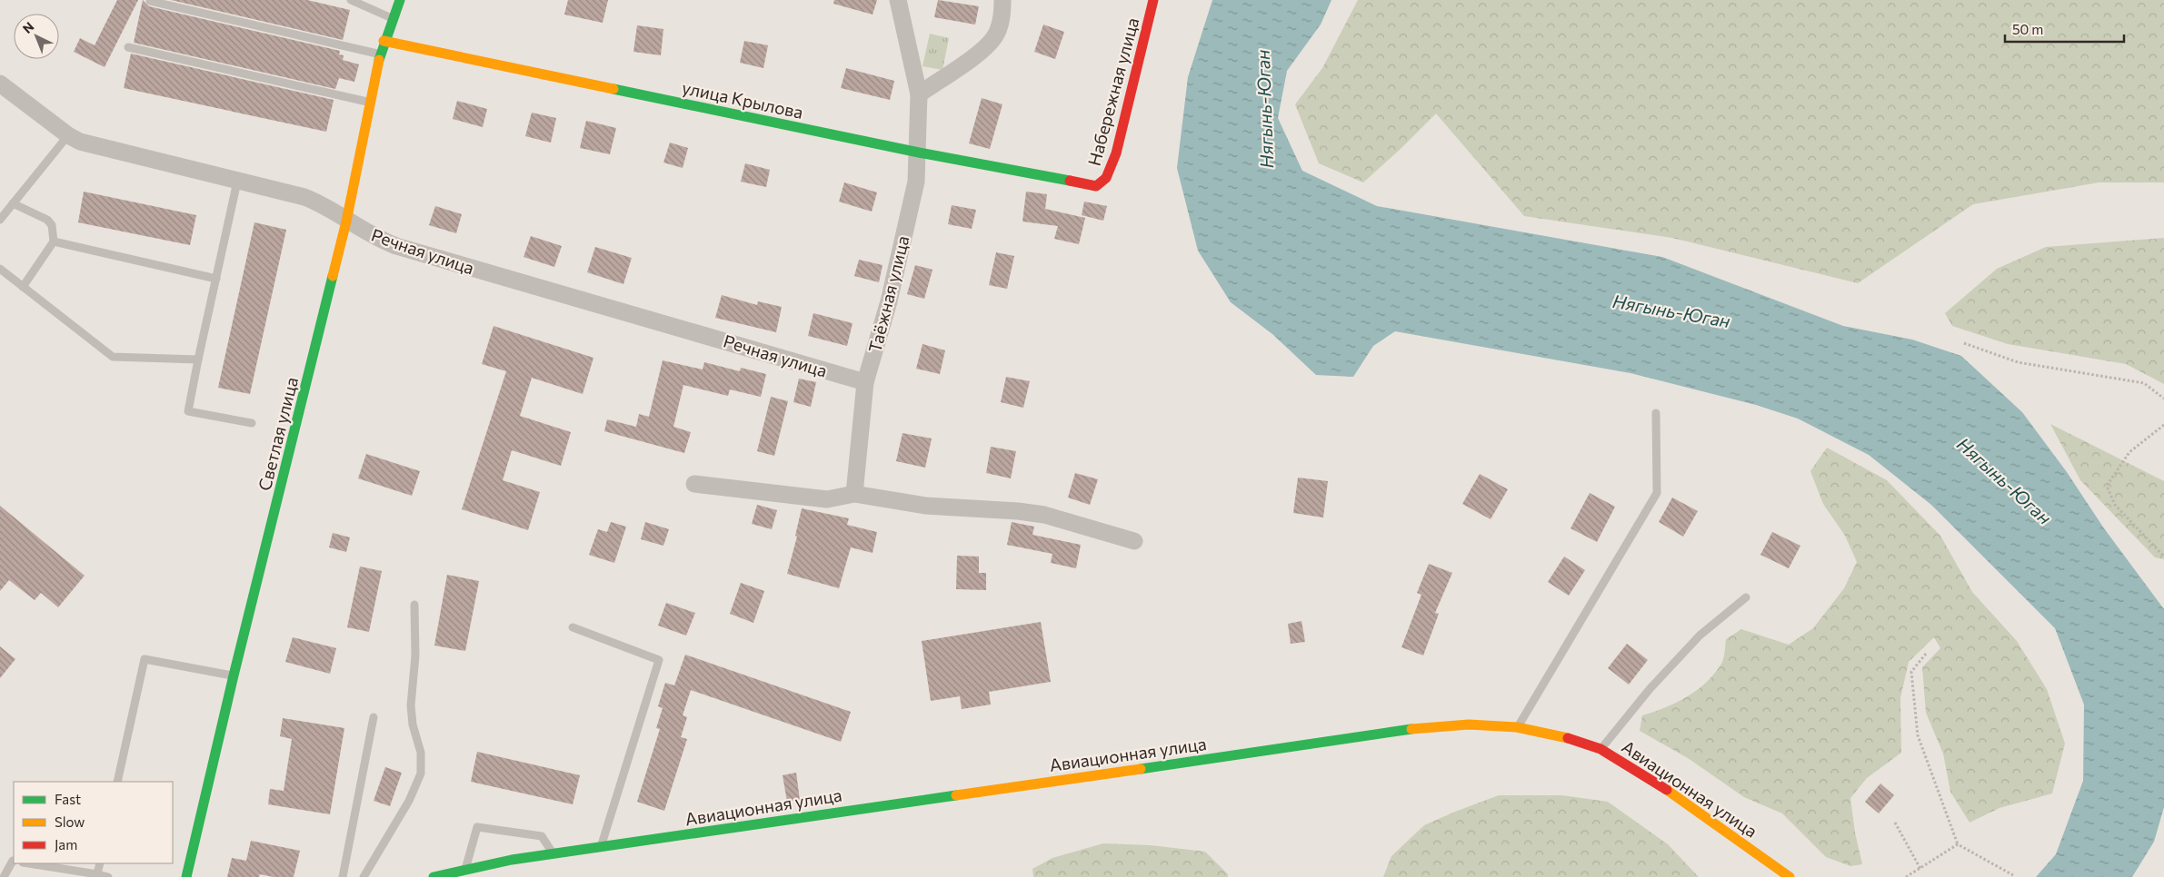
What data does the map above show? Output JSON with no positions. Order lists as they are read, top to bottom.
{
  "streets": {
    "street": [
      "Набережная улица",
      "улица Крылова",
      "Речная улица",
      "Таёжная улица",
      "Светлая улица",
      "Авиационная улица"
    ]
  },
  "crossings": [
    ["Набережная улица", "улица Крылова"],
    ["улица Крылова", "Таёжная улица"],
    ["улица Крылова", "Светлая улица"],
    ["Речная улица", "Таёжная улица"],
    ["Речная улица", "Светлая улица"]
  ],
  "water": ["Нягынь-Юган"],
  "legend": ["Fast", "Slow", "Jam"],
  "scale_bar": "50 m",
  "north": "top left"
}
